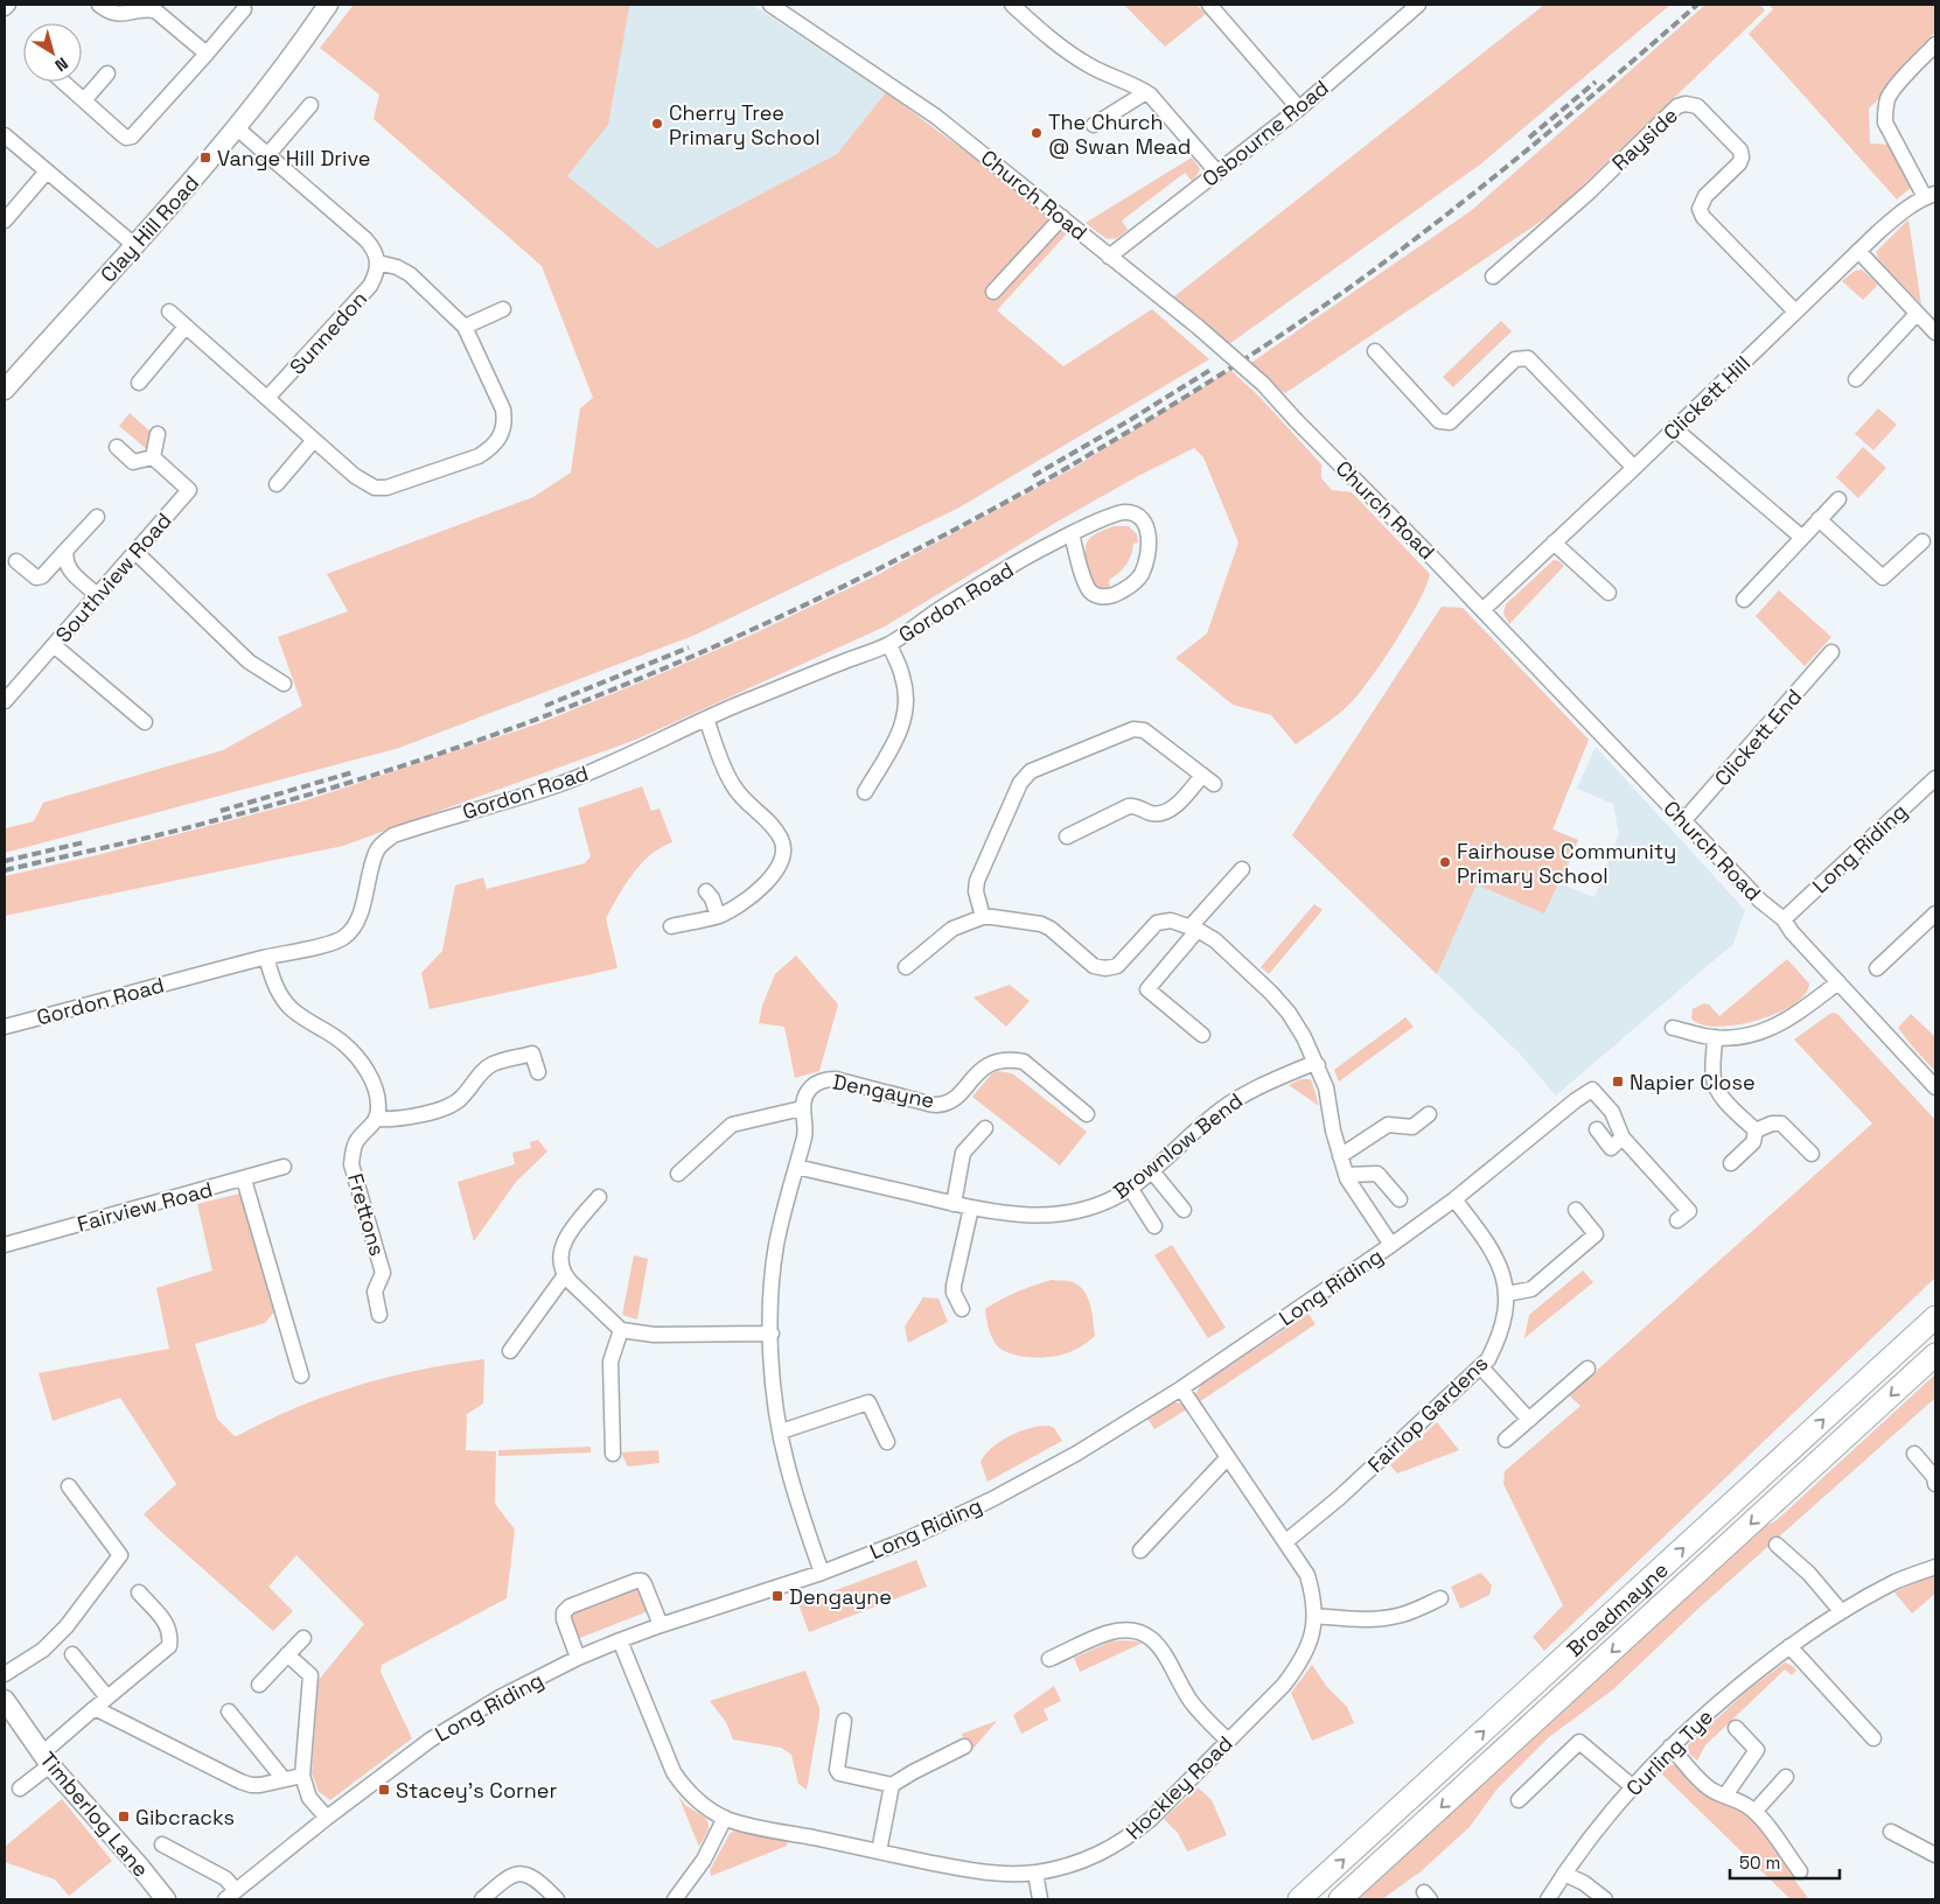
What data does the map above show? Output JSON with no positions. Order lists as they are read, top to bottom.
{
  "streets": {
    "main road": ["Broadmayne"],
    "street": [
      "Osbourne Road",
      "Rayside",
      "Church Road",
      "Clay Hill Road",
      "Sunnedon",
      "Clickett Hill",
      "Southview Road",
      "Gordon Road",
      "Clickett End",
      "Long Riding",
      "Dengayne",
      "Brownlow Bend",
      "Fairview Road",
      "Frettons",
      "Fairlop Gardens",
      "Curling Tye",
      "Hockley Road",
      "Timberlog Lane"
    ]
  },
  "crossings": [
    ["Osbourne Road", "Church Road"],
    ["Rayside", "Clickett Hill"],
    ["Church Road", "Clickett Hill"],
    ["Church Road", "Clickett End"],
    ["Church Road", "Long Riding"],
    ["Long Riding", "Fairlop Gardens"],
    ["Long Riding", "Hockley Road"],
    ["Fairlop Gardens", "Hockley Road"]
  ],
  "places": {
    "other": ["Cherry Tree Primary School", "The Church @ Swan Mead", "Fairhouse Community Primary School"],
    "transit": [
      "Vange Hill Drive",
      "Napier Close",
      "Dengayne",
      "Stacey's Corner",
      "Gibcracks"
    ]
  },
  "scale_bar": "50 m",
  "north": "bottom right"
}
